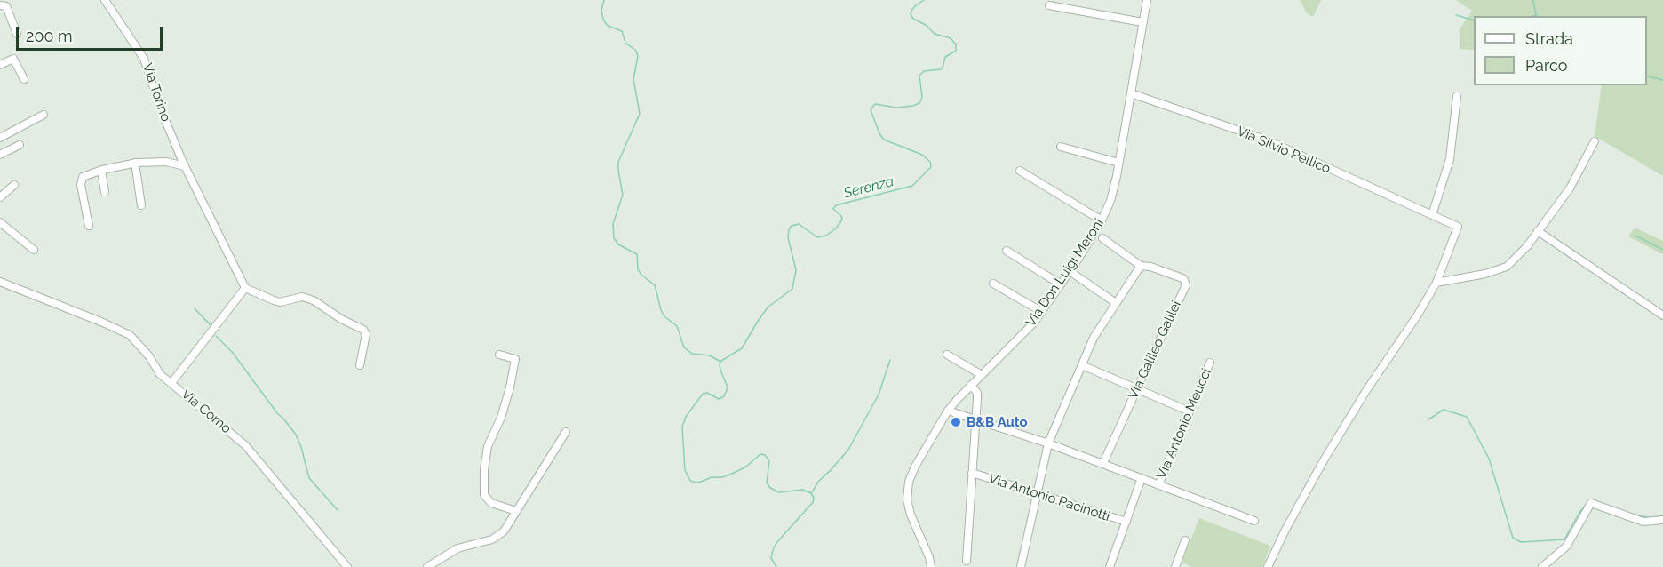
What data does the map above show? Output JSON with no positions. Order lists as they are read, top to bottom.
{
  "streets": {
    "street": [
      "Via Torino",
      "Via Silvio Pellico",
      "Via Don Luigi Meroni",
      "Via Galileo Galilei",
      "Via Como",
      "Via Antonio Meucci",
      "Via Antonio Pacinotti"
    ]
  },
  "crossings": [
    ["Via Silvio Pellico", "Via Don Luigi Meroni"]
  ],
  "water": ["Serenza"],
  "places": ["B&B Auto"],
  "legend": ["Strada", "Parco"],
  "scale_bar": "200 m"
}
